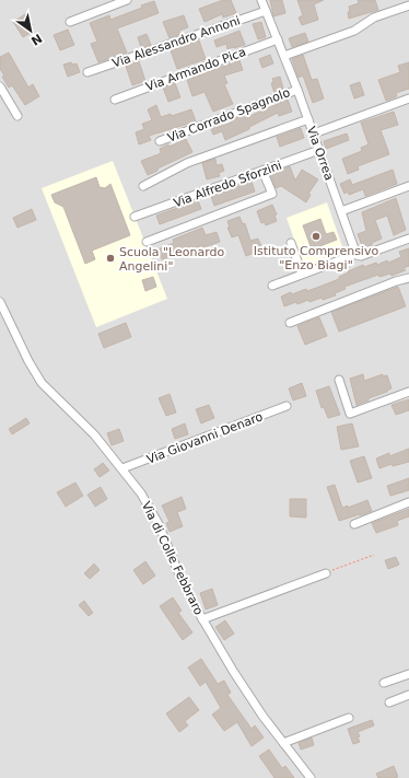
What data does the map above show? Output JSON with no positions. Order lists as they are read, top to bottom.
{
  "streets": {
    "street": [
      "Via Alessandro Annoni",
      "Via Armando Pica",
      "Via Corrado Spagnolo",
      "Via Orrea",
      "Via Alfredo Sforzini",
      "Via Giovanni Denaro",
      "Via di Colle Febbraro"
    ]
  },
  "crossings": [
    ["Via Alessandro Annoni", "Via Orrea"],
    ["Via Armando Pica", "Via Orrea"],
    ["Via Corrado Spagnolo", "Via Orrea"],
    ["Via Orrea", "Via Alfredo Sforzini"],
    ["Via Giovanni Denaro", "Via di Colle Febbraro"]
  ],
  "places": ["Istituto Comprensivo \"Enzo Biagi\"", "Scuola \"Leonardo Angelini\""],
  "north": "bottom right"
}
